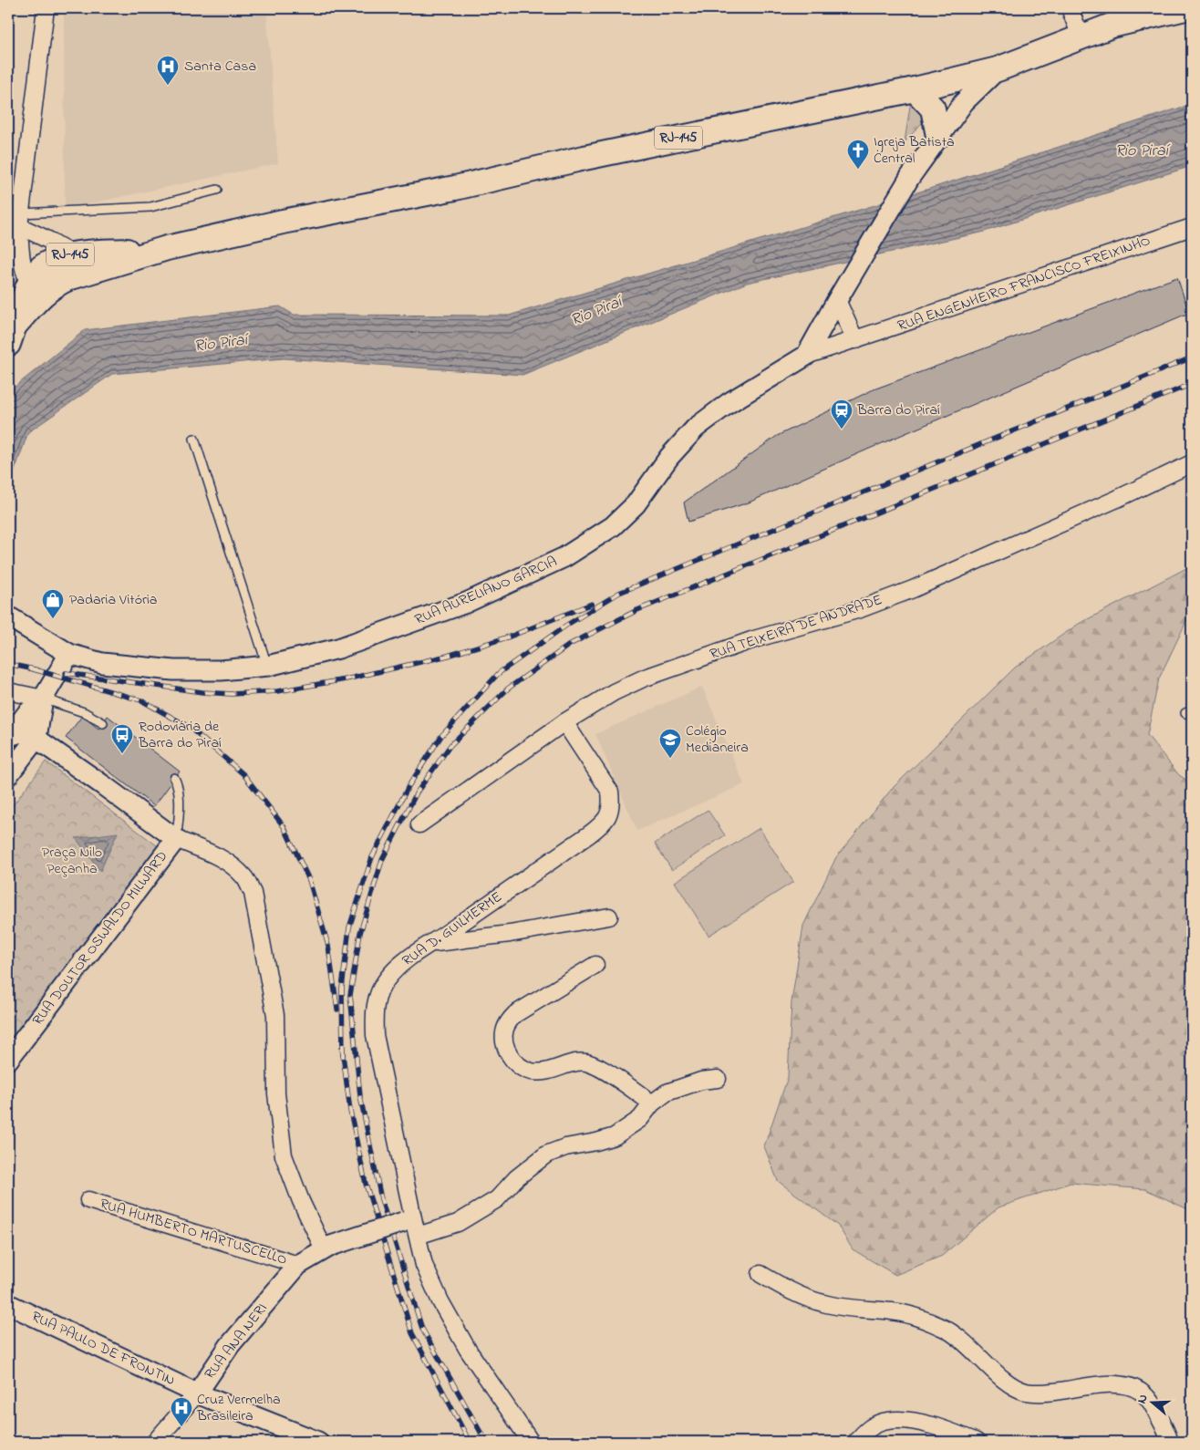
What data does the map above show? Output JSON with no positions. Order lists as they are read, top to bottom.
{
  "streets": {
    "main road": ["RJ-145"],
    "street": [
      "RUA ENGENHEIRO FRANCISCO FREIXINHO",
      "RUA AURELIANO GARCIA",
      "RUA TEIXEIRA DE ANDRADE",
      "RUA D. GUILHERME",
      "RUA DOUTOR OSWALDO MILWARD",
      "RUA HUMBERTO MARTUSCELLO",
      "RUA ANA NERI",
      "RUA PAULO DE FRONTIN"
    ]
  },
  "crossings": [
    ["RUA ENGENHEIRO FRANCISCO FREIXINHO", "RUA AURELIANO GARCIA"],
    ["RUA TEIXEIRA DE ANDRADE", "RUA D. GUILHERME"],
    ["RUA D. GUILHERME", "RUA ANA NERI"],
    ["RUA HUMBERTO MARTUSCELLO", "RUA ANA NERI"],
    ["RUA ANA NERI", "RUA PAULO DE FRONTIN"]
  ],
  "water": ["Rio Piraí"],
  "parks": ["Praça Nilo Peçanha"],
  "places": {
    "hospital": ["Santa Casa", "Cruz Vermelha Brasileira"],
    "church": ["Igreja Batista Central"],
    "station": ["Barra do Piraí"],
    "shop": ["Padaria Vitória"],
    "bus stop": ["Rodoviária de Barra do Piraí"],
    "school or university": ["Colégio Medianeira"]
  },
  "north": "left"
}
